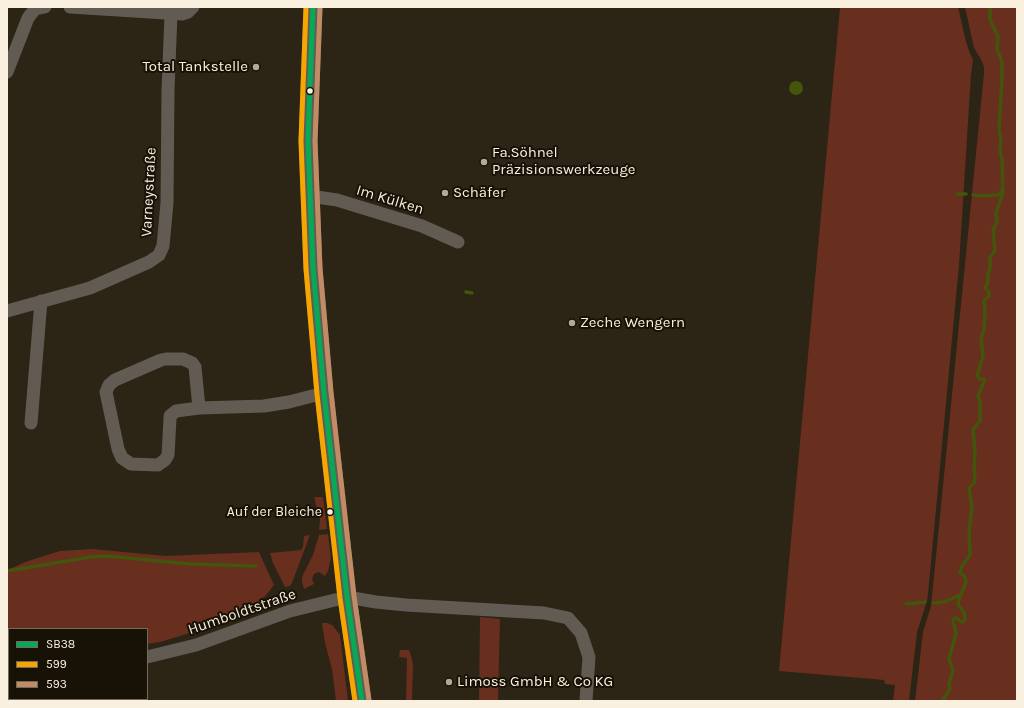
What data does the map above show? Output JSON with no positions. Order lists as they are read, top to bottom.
{
  "streets": {
    "street": ["Varneystraße", "Im Külken", "Humboldtstraße"]
  },
  "places": [
    "Total Tankstelle",
    "Fa.Söhnel Präzisionswerkzeuge",
    "Schäfer",
    "Zeche Wengern",
    "Auf der Bleiche",
    "Limoss GmbH & Co KG"
  ],
  "lines": ["transit line SB38", "transit line 599", "transit line 593"],
  "legend": ["SB38", "599", "593"]
}
